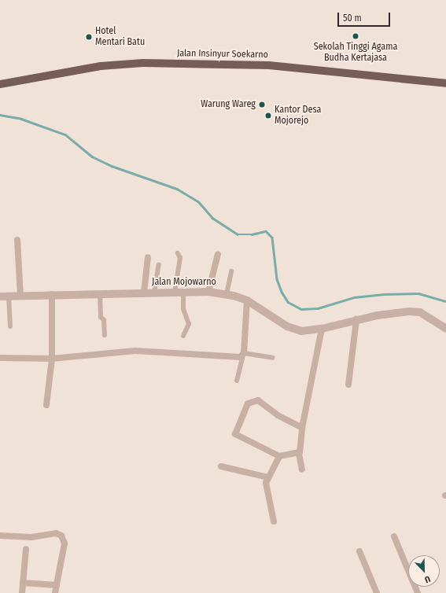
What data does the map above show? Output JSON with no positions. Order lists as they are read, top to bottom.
{
  "streets": {
    "main road": ["Jalan Insinyur Soekarno"],
    "street": ["Jalan Mojowarno"]
  },
  "places": [
    "Sekolah Tinggi Agama Budha Kertajasa",
    "Hotel Mentari Batu",
    "Warung Wareg",
    "Kantor Desa Mojorejo"
  ],
  "scale_bar": "50 m",
  "north": "bottom right"
}
